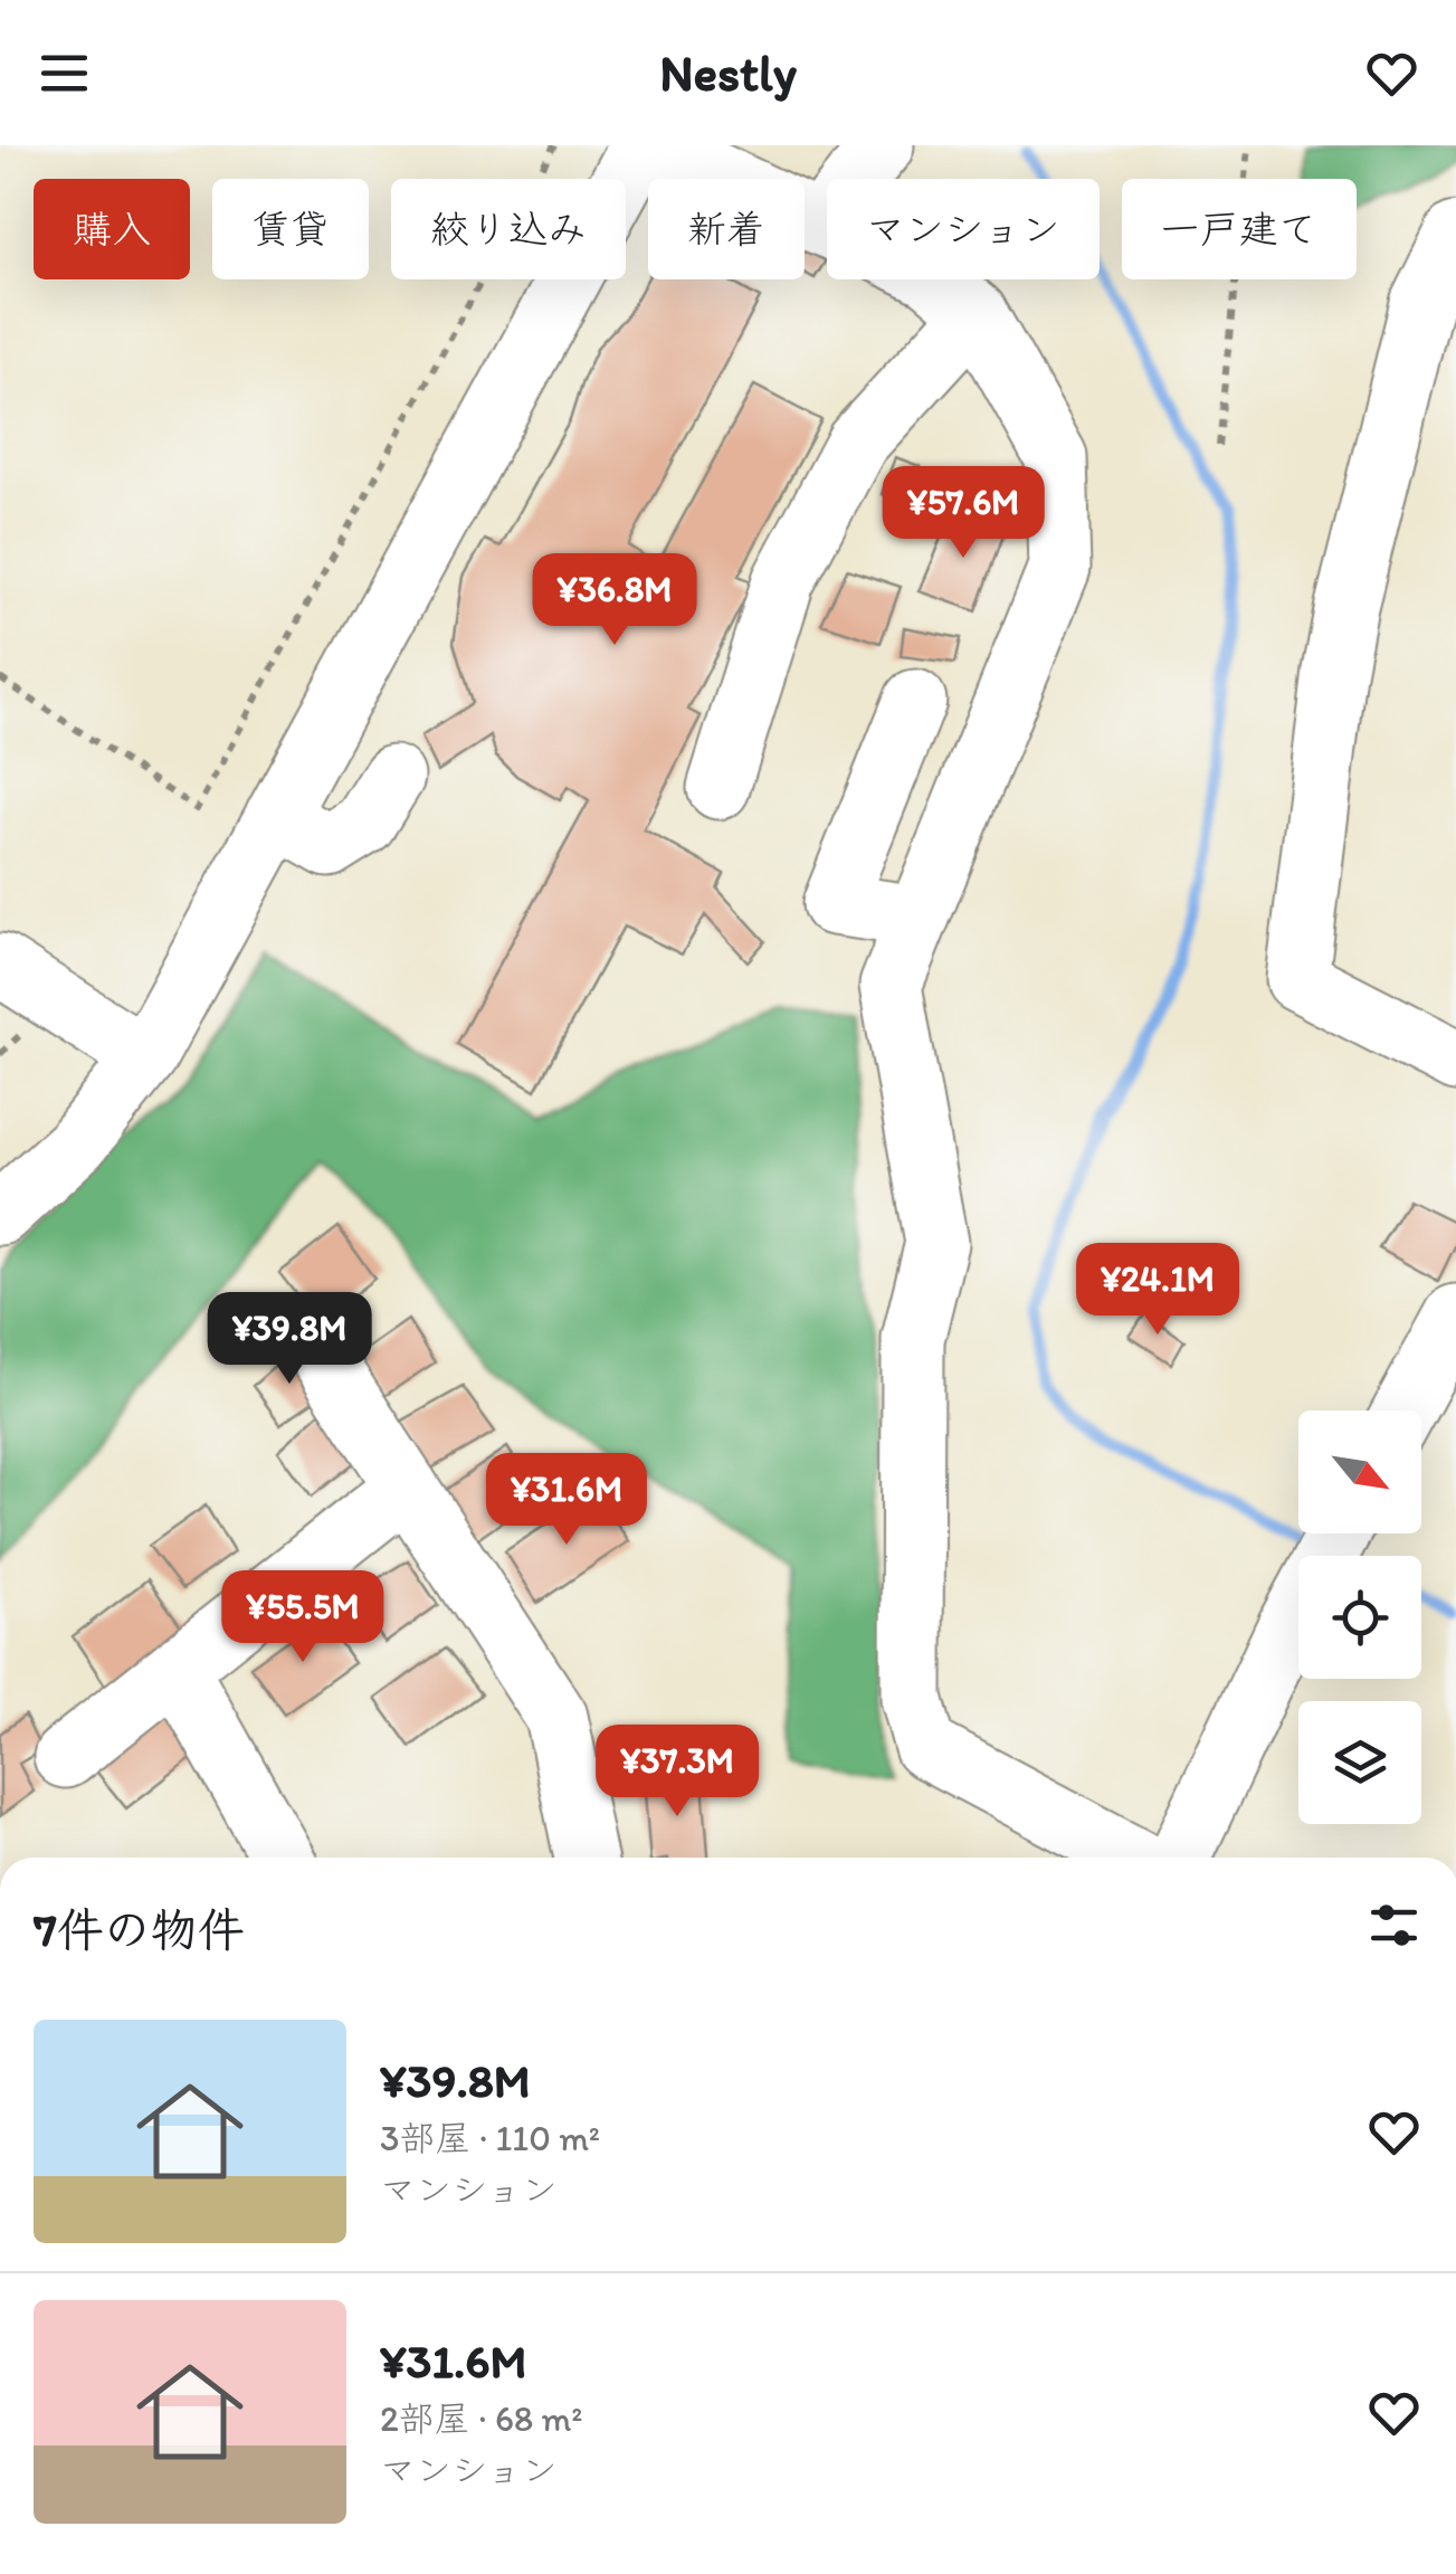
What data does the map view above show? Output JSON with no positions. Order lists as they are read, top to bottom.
{
  "north": "bottom right",
  "page": {
    "header": "Nestly",
    "chip": [
      "購入",
      "賃貸",
      "絞り込み",
      "新着",
      "マンション",
      "一戸建て"
    ],
    "price": [
      "¥57.6M",
      "¥36.8M",
      "¥24.1M",
      "¥39.8M",
      "¥31.6M",
      "¥55.5M",
      "¥37.3M"
    ],
    "heading": "7件の物件",
    "list": [
      {
        "name": "¥39.8M",
        "note": "3部屋 · 110 m² · マンション"
      },
      {
        "name": "¥31.6M",
        "note": "2部屋 · 68 m² · マンション"
      }
    ]
  }
}
